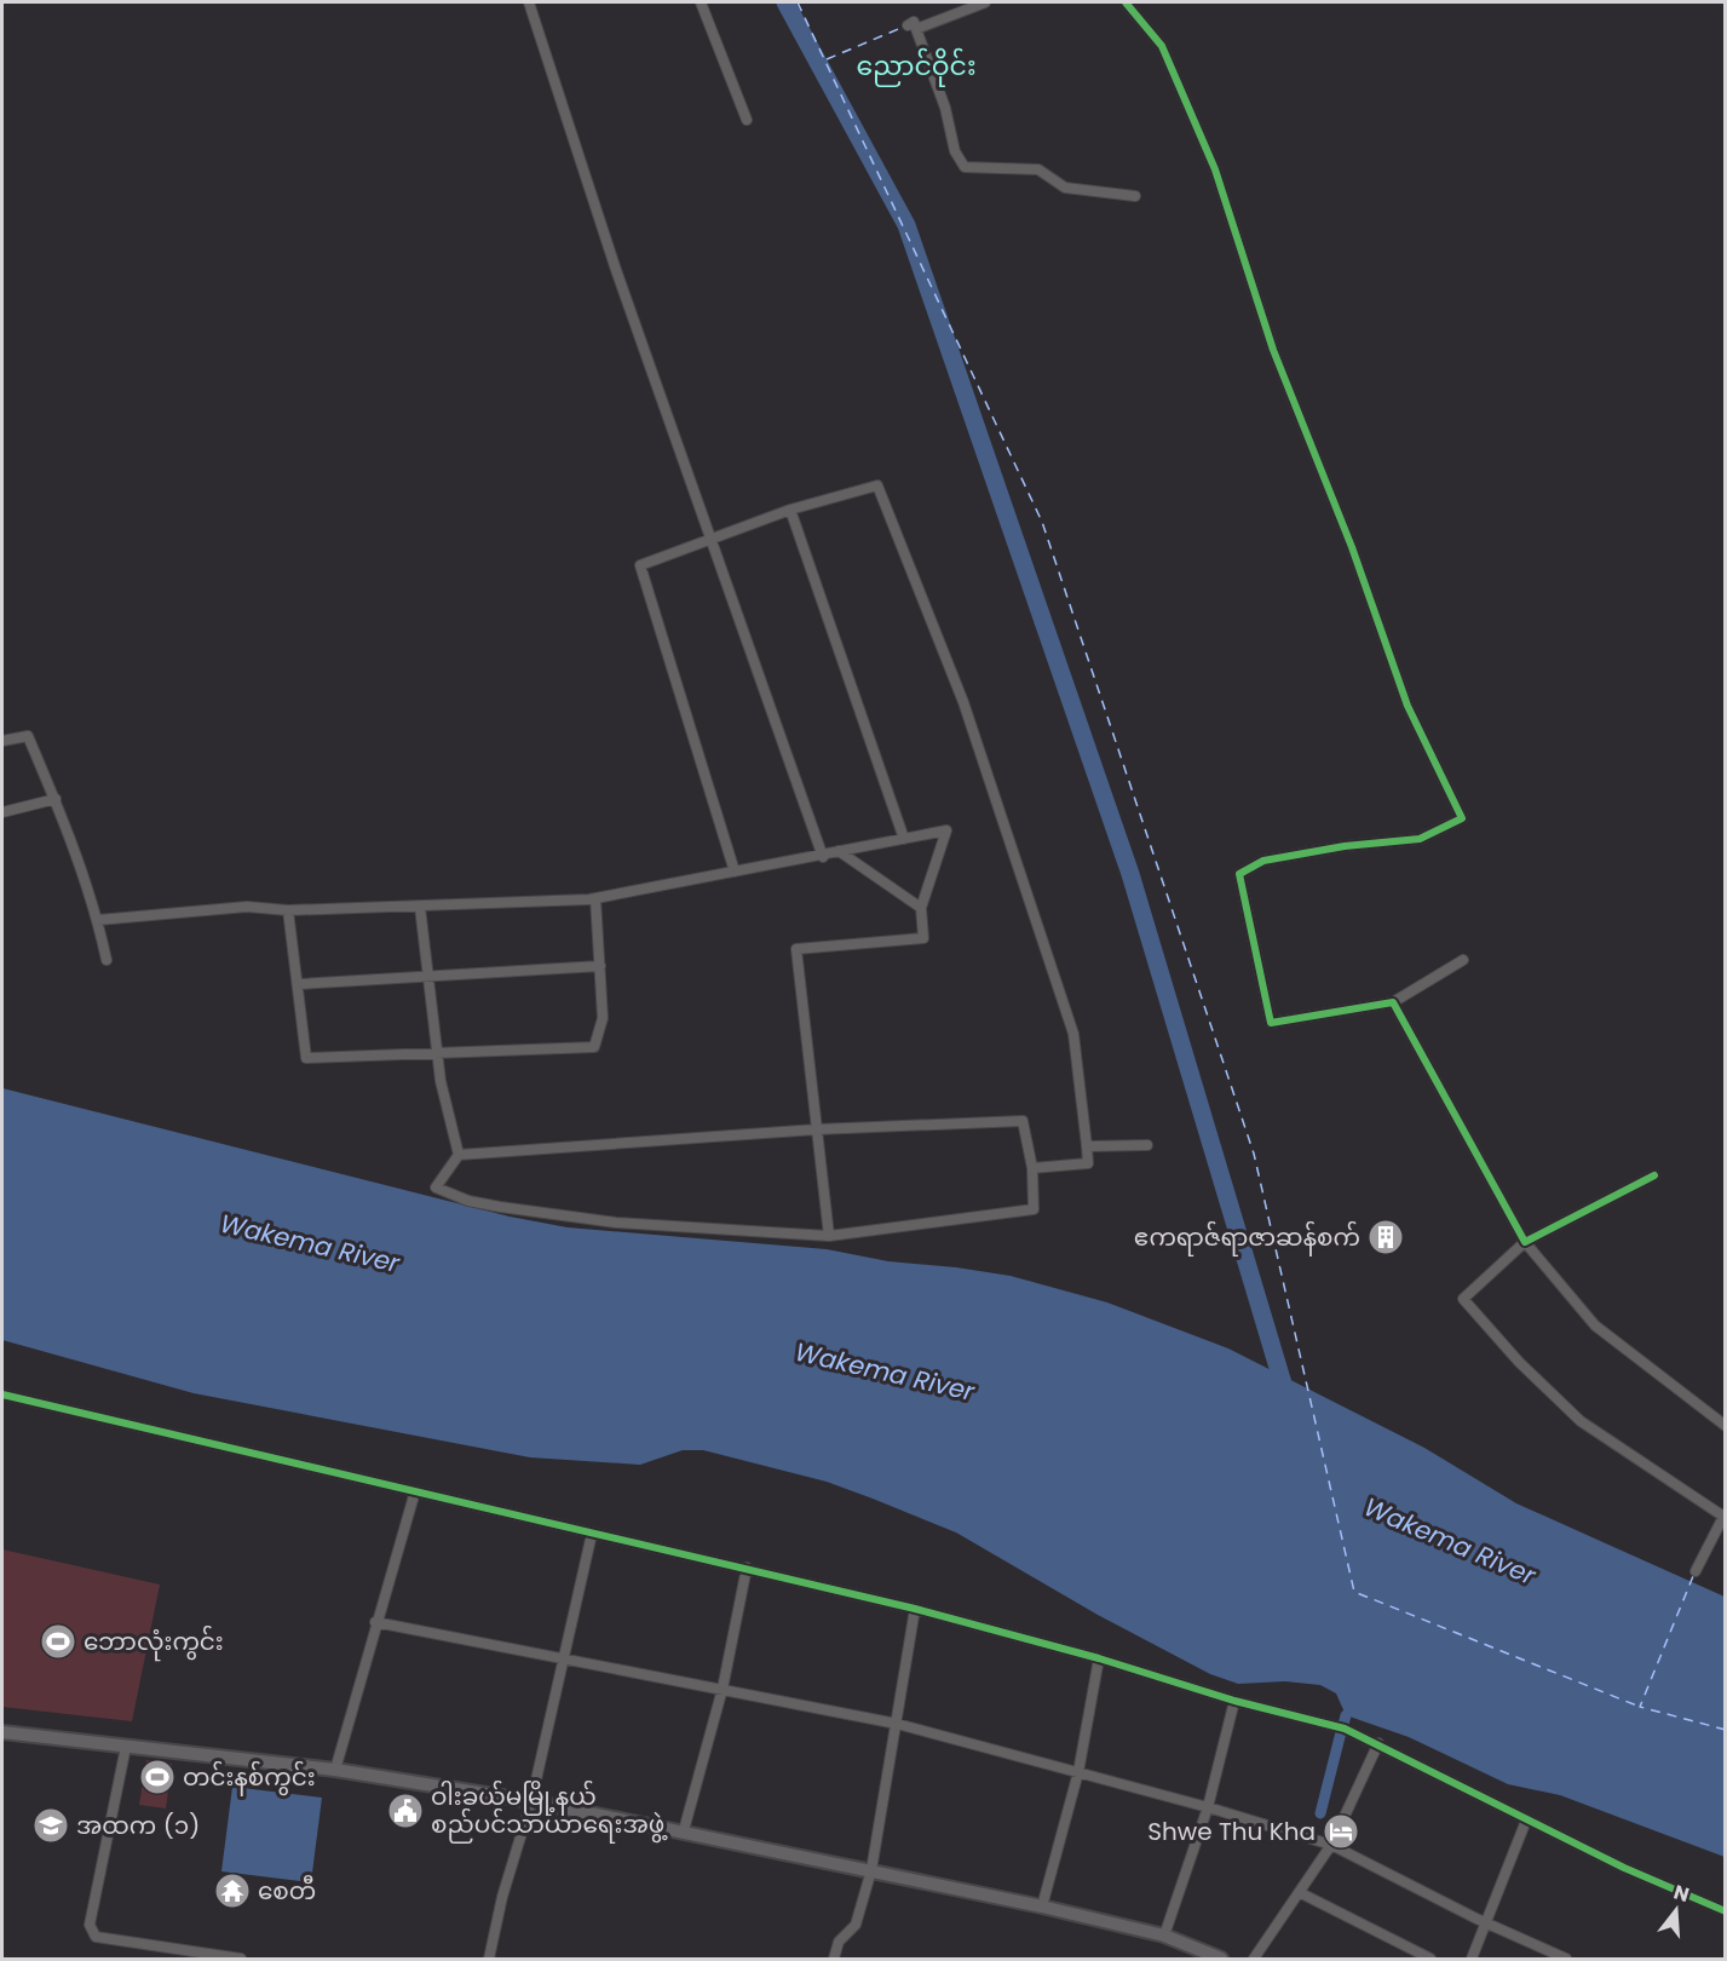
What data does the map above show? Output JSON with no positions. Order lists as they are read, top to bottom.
{
  "districts": ["ညောင်ဝိုင်း"],
  "water": ["Wakema River"],
  "places": {
    "building": ["ဧကရာဇ်ရာဇာဆန်စက်"],
    "sports": ["ဘောလုံးကွင်း", "တင်းနစ်ကွင်း"],
    "public building": ["ဝါးခယ်မမြို့နယ် စည်ပင်သာယာရေးအဖွဲ့"],
    "school or university": ["အထက (၁)"],
    "hotel": ["Shwe Thu Kha"],
    "temple": ["စေတီ"]
  },
  "north": "top"
}
